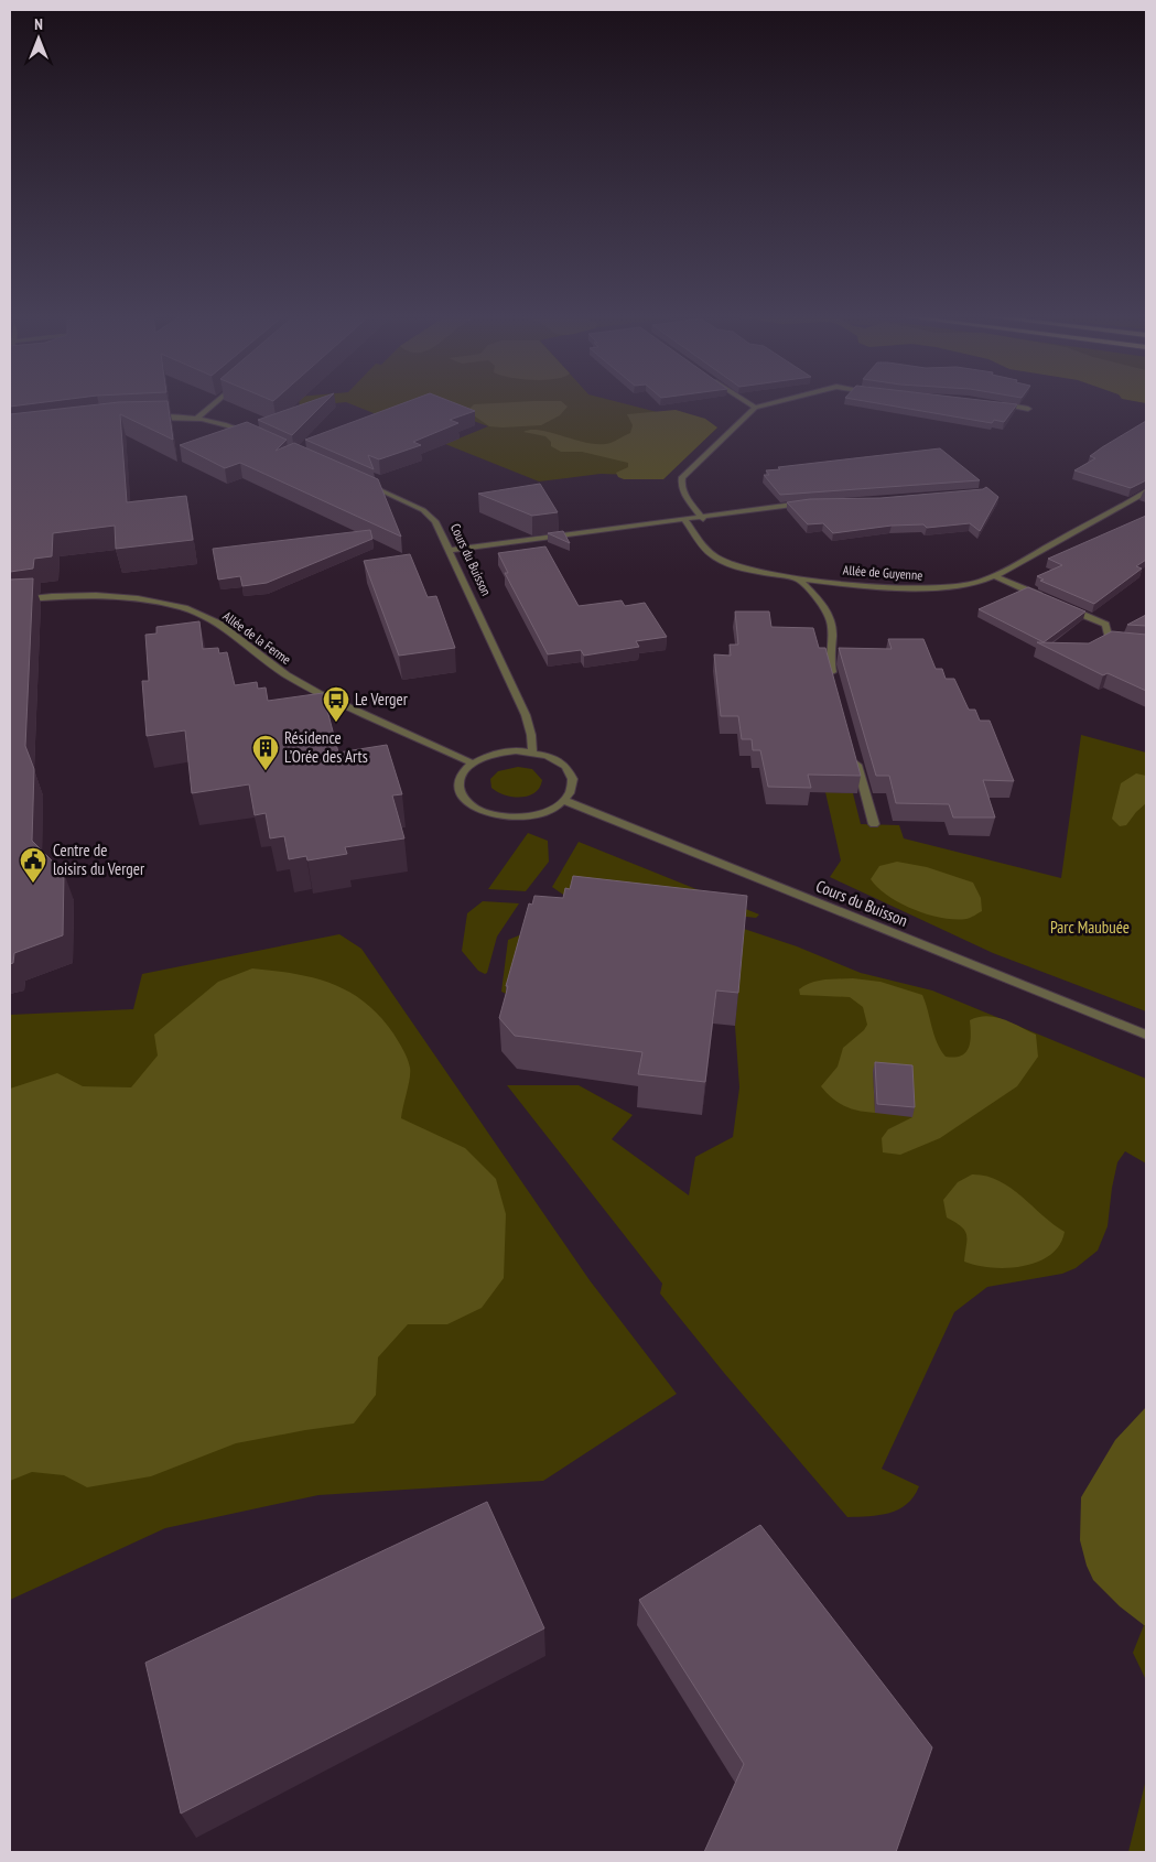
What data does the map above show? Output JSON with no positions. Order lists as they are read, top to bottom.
{
  "streets": {
    "street": ["Cours du Buisson", "Allée de Guyenne", "Allée de la Ferme"]
  },
  "crossings": [
    ["Cours du Buisson", "Allée de la Ferme"]
  ],
  "parks": ["Parc Maubuée"],
  "places": {
    "bus stop": ["Le Verger"],
    "building": ["Résidence L’Orée des Arts"],
    "public building": ["Centre de loisirs du Verger"]
  },
  "north": "top"
}
